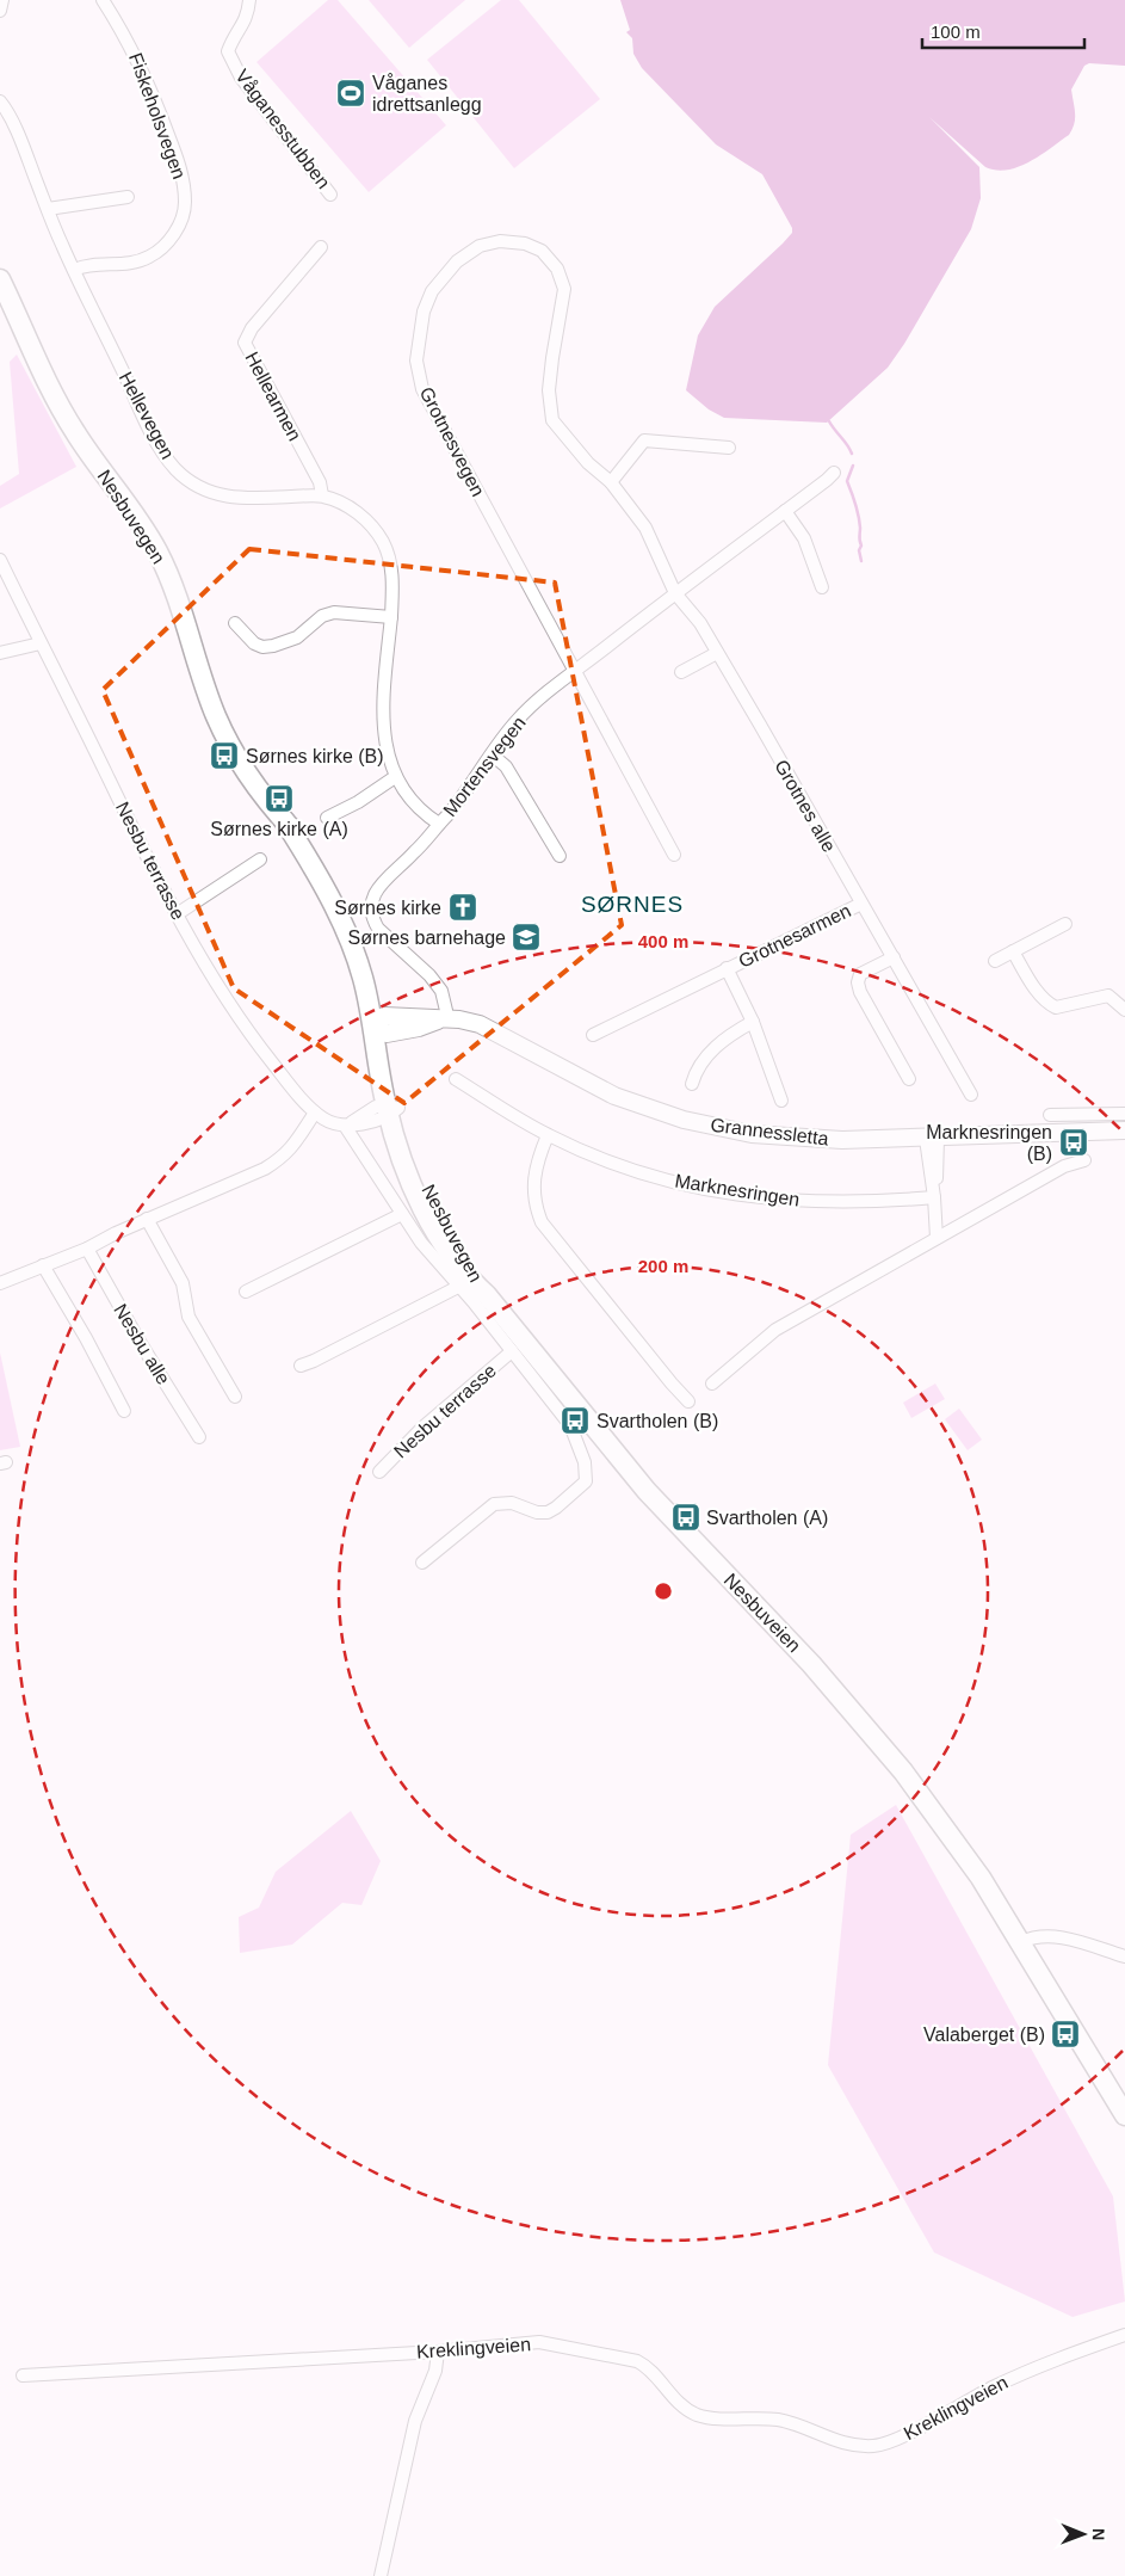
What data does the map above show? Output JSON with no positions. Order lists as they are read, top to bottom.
{
  "streets": {
    "main road": ["Nesbuvegen", "Grannessletta", "Nesbuveien"],
    "street": [
      "Fiskeholsvegen",
      "Våganesstubben",
      "Hellearmen",
      "Hellevegen",
      "Grotnesvegen",
      "Mortensvegen",
      "Grotnes alle",
      "Nesbu terrasse",
      "Grotnesarmen",
      "Marknesringen",
      "Nesbu alle",
      "Kreklingveien"
    ]
  },
  "crossings": [
    ["Fiskeholsvegen", "Hellevegen"],
    ["Hellearmen", "Hellevegen"],
    ["Hellevegen", "Mortensvegen"],
    ["Grotnesvegen", "Mortensvegen"],
    ["Grotnesvegen", "Grotnes alle"],
    ["Nesbuvegen", "Grannessletta"],
    ["Nesbuvegen", "Nesbuveien"],
    ["Mortensvegen", "Grotnes alle"],
    ["Mortensvegen", "Grannessletta"],
    ["Grotnes alle", "Grotnesarmen"]
  ],
  "districts": ["SØRNES"],
  "places": {
    "sports": ["Våganes idrettsanlegg"],
    "bus stop": [
      "Sørnes kirke (B)",
      "Sørnes kirke (A)",
      "Marknesringen (B)",
      "Svartholen (B)",
      "Svartholen (A)",
      "Valaberget (B)"
    ],
    "church": ["Sørnes kirke"],
    "school or university": ["Sørnes barnehage"]
  },
  "scale_bar": "100 m",
  "north": "right",
  "rings": ["400 m", "200 m"]
}
